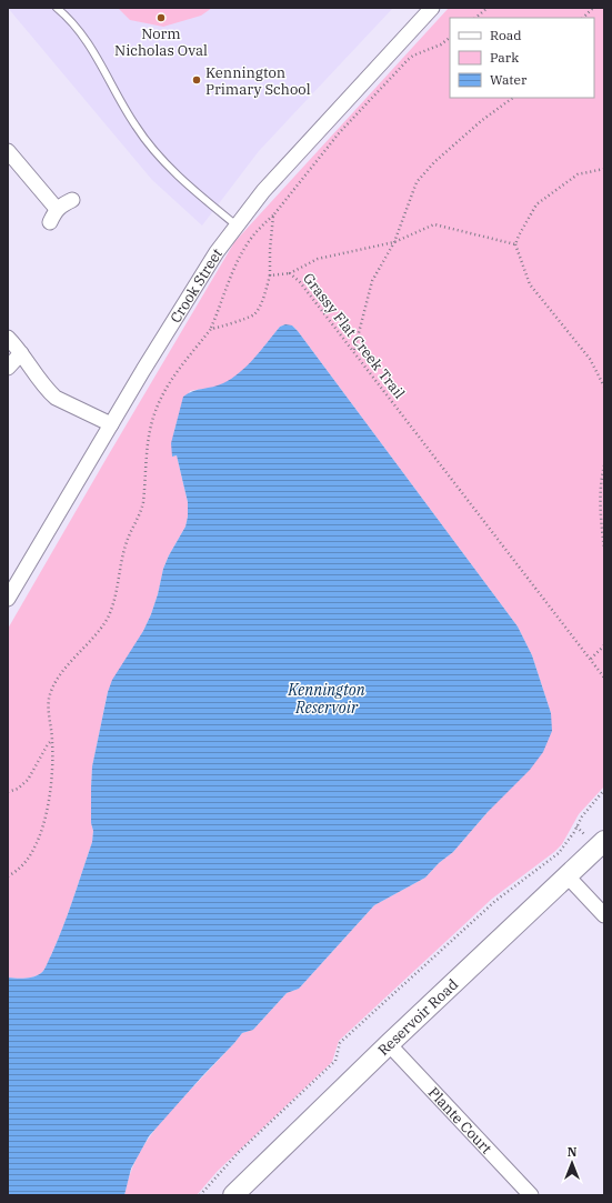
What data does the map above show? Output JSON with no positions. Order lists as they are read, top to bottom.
{
  "streets": {
    "main road": ["Reservoir Road"],
    "street": ["Crook Street", "Plante Court"],
    "path": ["Grassy Flat Creek Trail"]
  },
  "crossings": [
    ["Reservoir Road", "Plante Court"]
  ],
  "water": ["Kennington Reservoir"],
  "places": ["Norm Nicholas Oval", "Kennington Primary School"],
  "legend": ["Road", "Park", "Water"],
  "north": "top"
}
